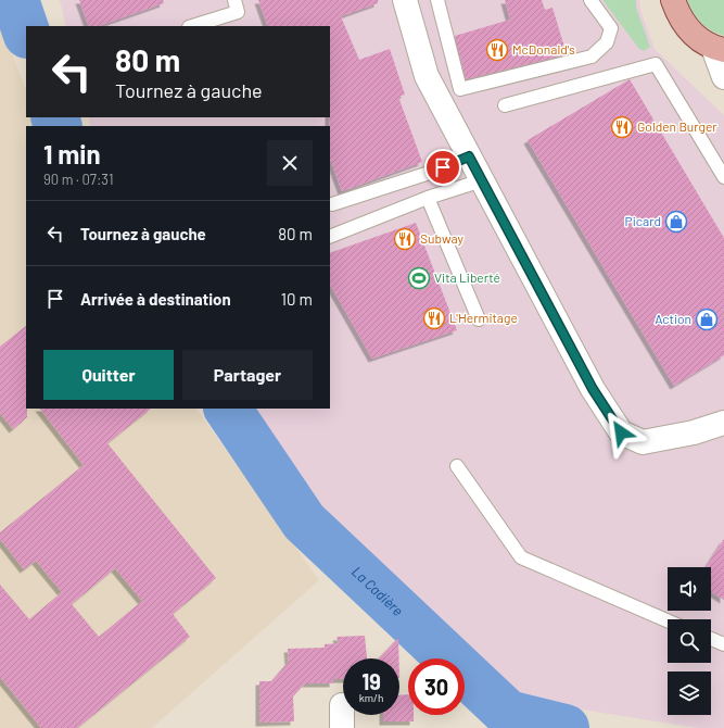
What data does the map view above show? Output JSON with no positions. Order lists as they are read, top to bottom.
{
  "water": ["La Cadière"],
  "places": {
    "restaurant": [
      "McDonald's",
      "Golden Burger",
      "Subway",
      "L'Hermitage"
    ],
    "shop": ["Picard", "Action"],
    "sports": ["Vita Liberté"]
  },
  "page": {
    "turn": ["80 m", "Tournez à gauche"],
    "heading": ["1 min", "90 m · 07:31"],
    "list": [
      {
        "name": "Tournez à gauche",
        "value": "80 m"
      },
      {
        "name": "Arrivée à destination",
        "value": "10 m"
      }
    ],
    "buttons": ["Quitter", "Partager"],
    "speed": "19 km/h",
    "limit": "30"
  }
}
